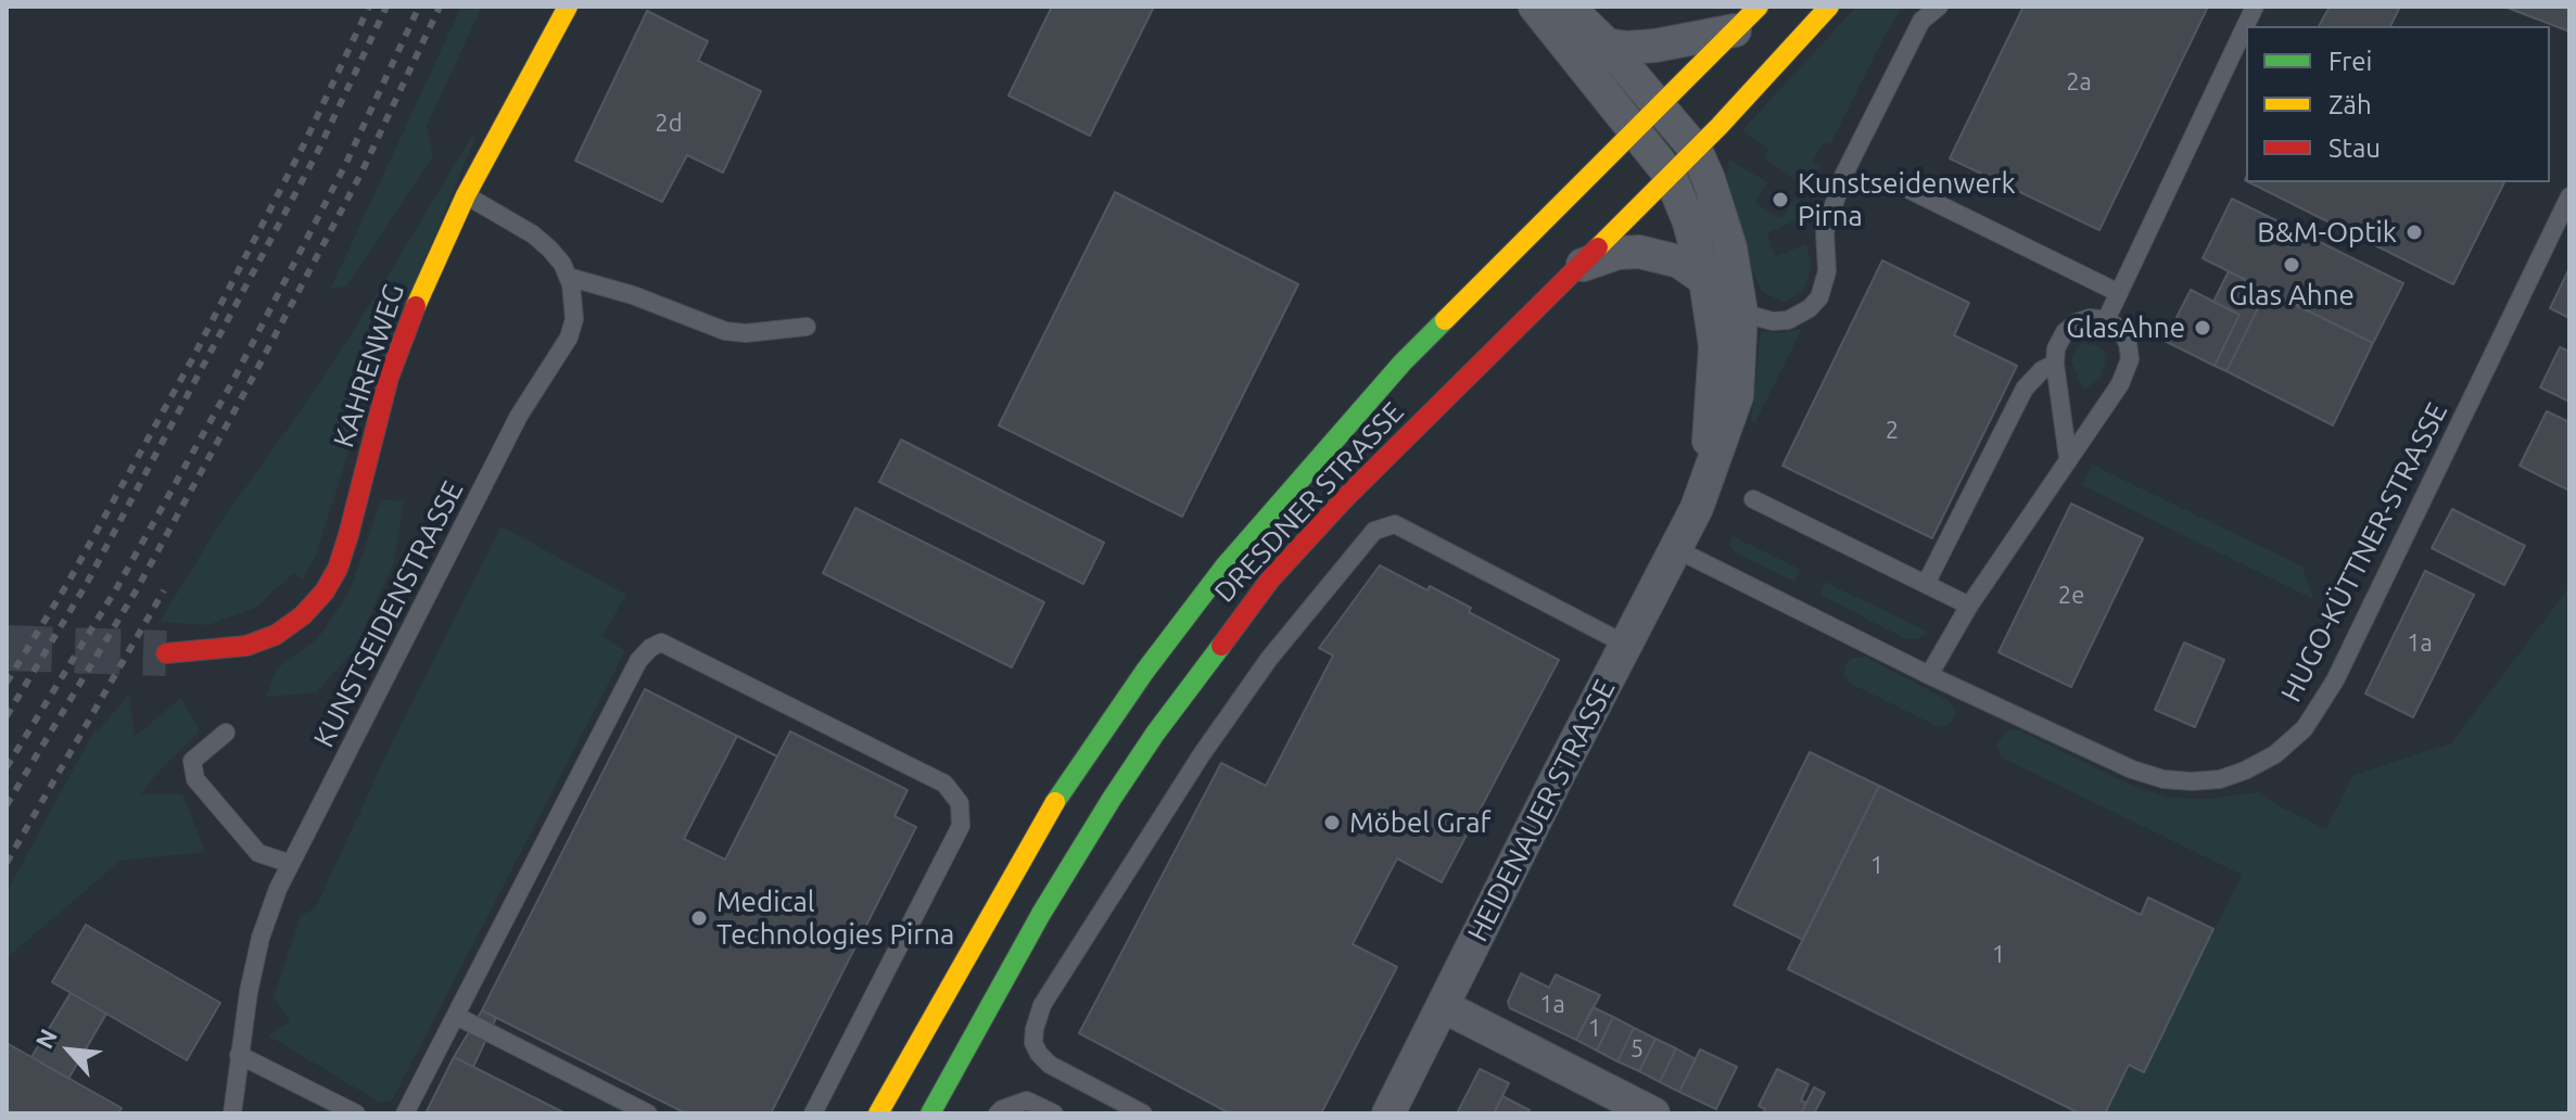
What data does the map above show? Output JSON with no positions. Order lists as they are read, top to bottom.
{
  "streets": {
    "main road": ["KAHRENWEG", "DRESDNER STRASSE"],
    "street": ["HEIDENAUER STRASSE"],
    "lane": ["HUGO-KÜTTNER-STRASSE", "KUNSTSEIDENSTRASSE"]
  },
  "crossings": [
    ["KAHRENWEG", "KUNSTSEIDENSTRASSE"],
    ["DRESDNER STRASSE", "HEIDENAUER STRASSE"],
    ["HUGO-KÜTTNER-STRASSE", "HEIDENAUER STRASSE"]
  ],
  "places": [
    "Kunstseidenwerk Pirna",
    "B&M-Optik",
    "Glas Ahne",
    "GlasAhne",
    "Möbel Graf",
    "Medical Technologies Pirna"
  ],
  "house_numbers": [
    "2a",
    "2d",
    "2",
    "2e",
    "1a",
    "1",
    "1",
    "1a",
    "1",
    "5"
  ],
  "legend": ["Frei", "Zäh", "Stau"],
  "north": "top left"
}
